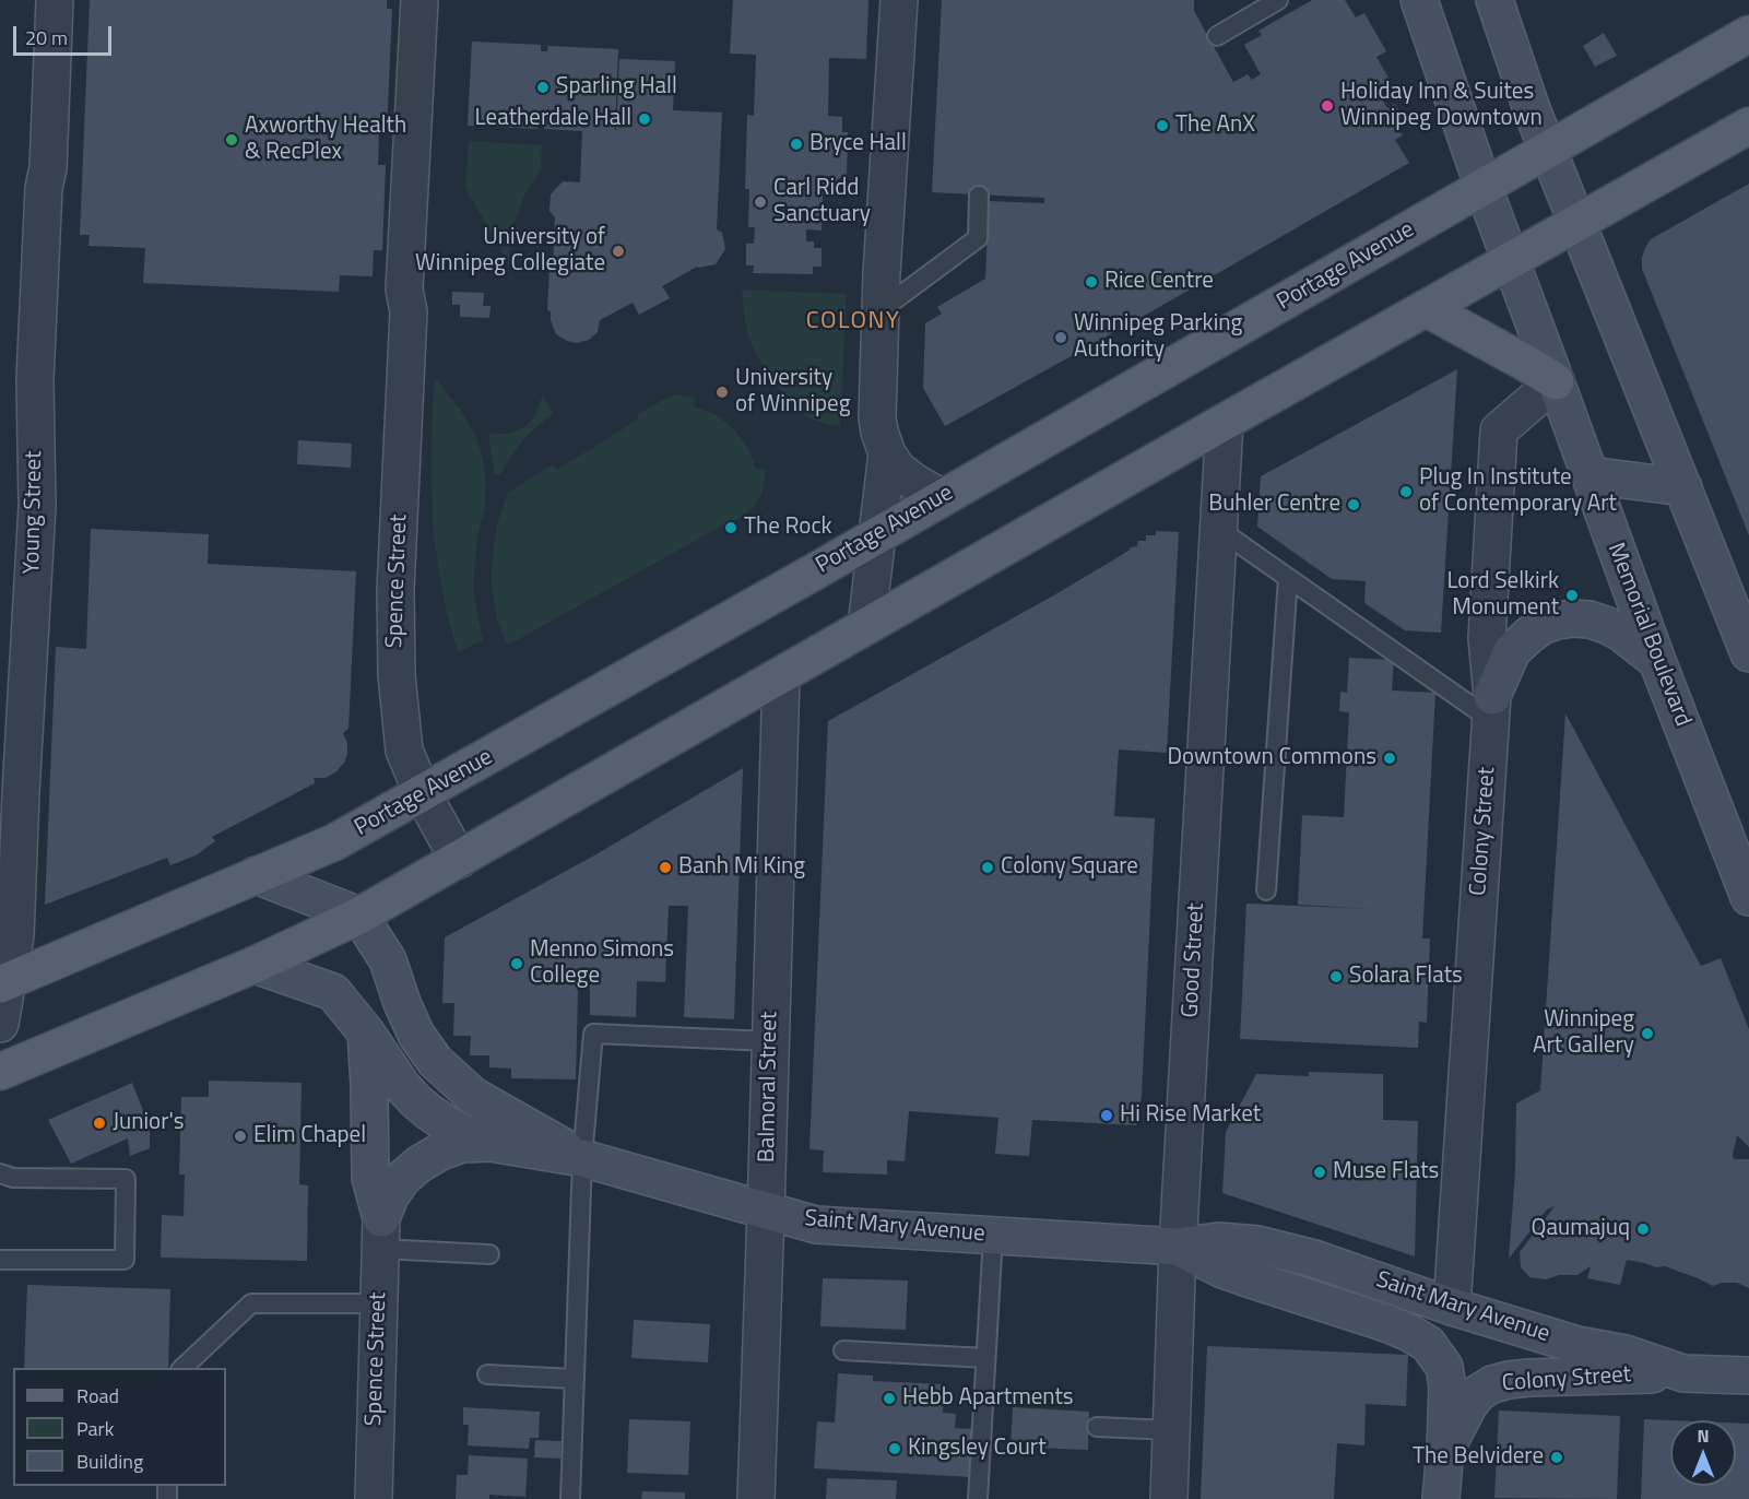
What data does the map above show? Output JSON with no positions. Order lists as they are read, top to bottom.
{
  "streets": {
    "main road": [
      "Portage Avenue",
      "Memorial Boulevard",
      "Colony Street",
      "Saint Mary Avenue"
    ],
    "street": [
      "Young Street",
      "Spence Street",
      "Good Street",
      "Balmoral Street"
    ]
  },
  "crossings": [
    ["Portage Avenue", "Young Street"],
    ["Portage Avenue", "Spence Street"],
    ["Portage Avenue", "Memorial Boulevard"],
    ["Memorial Boulevard", "Colony Street"],
    ["Colony Street", "Saint Mary Avenue"],
    ["Good Street", "Saint Mary Avenue"],
    ["Balmoral Street", "Saint Mary Avenue"]
  ],
  "districts": ["COLONY"],
  "places": [
    "Sparling Hall",
    "Holiday Inn & Suites Winnipeg Downtown",
    "Leatherdale Hall",
    "The AnX",
    "Axworthy Health & RecPlex",
    "Bryce Hall",
    "Carl Ridd Sanctuary",
    "University of Winnipeg Collegiate",
    "Rice Centre",
    "Winnipeg Parking Authority",
    "University of Winnipeg",
    "Plug In Institute of Contemporary Art",
    "Buhler Centre",
    "The Rock",
    "Lord Selkirk Monument",
    "Downtown Commons",
    "Banh Mi King",
    "Colony Square",
    "Menno Simons College",
    "Solara Flats",
    "Winnipeg Art Gallery",
    "Hi Rise Market",
    "Junior's",
    "Elim Chapel",
    "Muse Flats",
    "Qaumajuq",
    "Hebb Apartments",
    "Kingsley Court",
    "The Belvidere"
  ],
  "legend": ["Road", "Park", "Building"],
  "scale_bar": "20 m",
  "north": "top"
}
